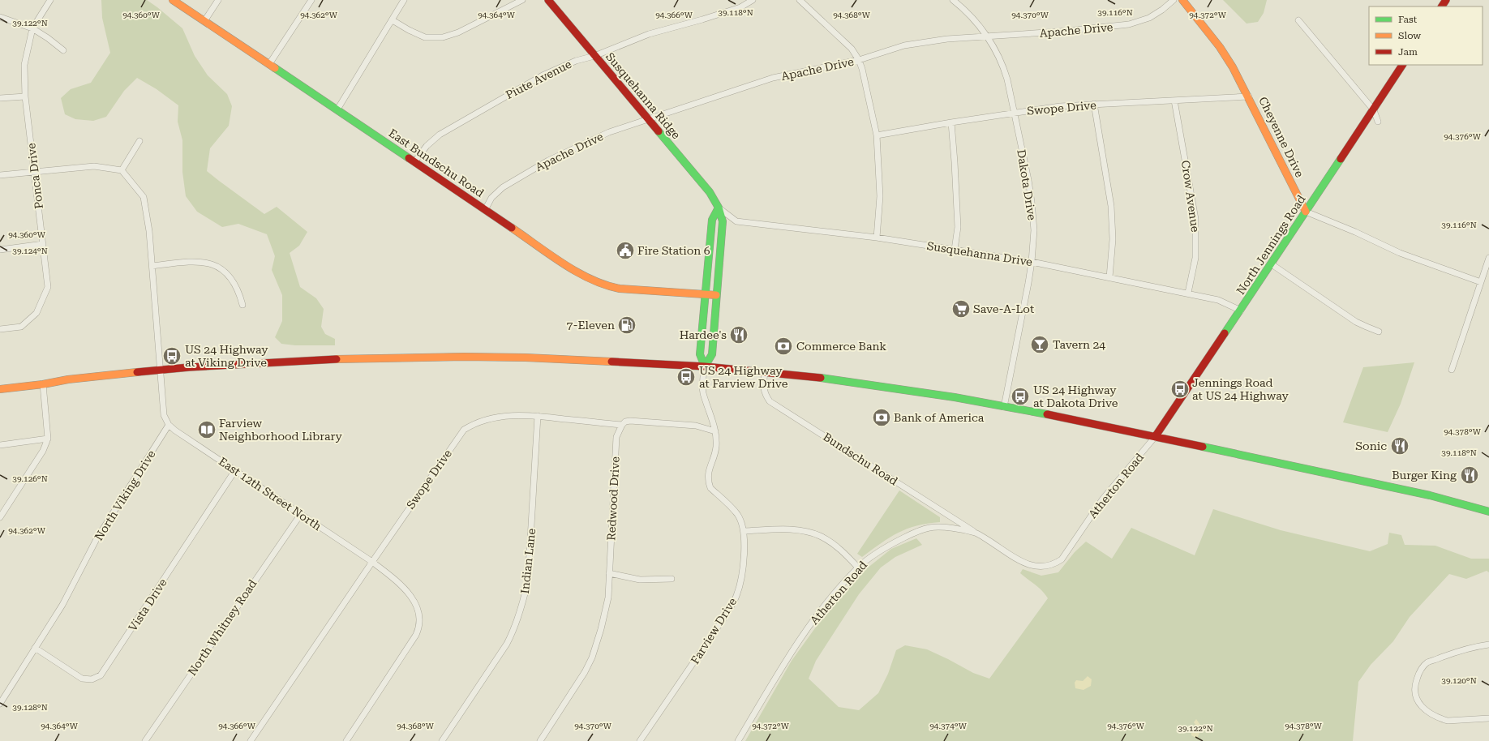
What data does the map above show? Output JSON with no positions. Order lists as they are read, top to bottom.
{
  "streets": {
    "main road": [
      "Susquehanna Ridge",
      "Cheyenne Drive",
      "East Bundschu Road",
      "North Jennings Road"
    ],
    "street": [
      "Apache Drive",
      "Piute Avenue",
      "Swope Drive",
      "Ponca Drive",
      "Dakota Drive",
      "Crow Avenue",
      "Susquehanna Drive",
      "Bundschu Road",
      "Atherton Road",
      "East 12th Street North",
      "North Viking Drive",
      "Redwood Drive",
      "Indian Lane",
      "Vista Drive",
      "North Whitney Road",
      "Farview Drive"
    ]
  },
  "crossings": [
    ["Apache Drive", "Susquehanna Ridge"],
    ["Apache Drive", "East Bundschu Road"],
    ["Apache Drive", "Dakota Drive"],
    ["Piute Avenue", "Susquehanna Ridge"],
    ["Piute Avenue", "East Bundschu Road"],
    ["Susquehanna Ridge", "East Bundschu Road"],
    ["Susquehanna Ridge", "Susquehanna Drive"],
    ["Susquehanna Ridge", "Farview Drive"],
    ["Swope Drive", "Cheyenne Drive"],
    ["Swope Drive", "Dakota Drive"],
    ["Swope Drive", "Crow Avenue"],
    ["Swope Drive", "East 12th Street North"],
    ["Swope Drive", "Redwood Drive"],
    ["Swope Drive", "Indian Lane"],
    ["Swope Drive", "Farview Drive"],
    ["Cheyenne Drive", "North Jennings Road"],
    ["Dakota Drive", "Susquehanna Drive"],
    ["Crow Avenue", "Susquehanna Drive"],
    ["North Jennings Road", "Susquehanna Drive"],
    ["North Jennings Road", "Atherton Road"],
    ["Bundschu Road", "Atherton Road"],
    ["East 12th Street North", "North Viking Drive"],
    ["East 12th Street North", "Vista Drive"],
    ["East 12th Street North", "North Whitney Road"],
    ["North Viking Drive", "Vista Drive"]
  ],
  "places": {
    "public building": ["Fire Station 6"],
    "supermarket": ["Save-A-Lot"],
    "fuel station": ["7-Eleven"],
    "restaurant": ["Hardee's", "Sonic", "Burger King"],
    "bar": ["Tavern 24"],
    "bank": ["Commerce Bank", "Bank of America"],
    "bus stop": [
      "US 24 Highway at Viking Drive",
      "US 24 Highway at Farview Drive",
      "Jennings Road at US 24 Highway",
      "US 24 Highway at Dakota Drive"
    ],
    "library": ["Farview Neighborhood Library"]
  },
  "legend": ["Fast", "Slow", "Jam"],
  "coordinates": [
    "39.118°N",
    "39.116°N",
    "94.360°W",
    "94.362°W",
    "94.364°W",
    "94.366°W",
    "94.368°W",
    "94.370°W",
    "94.372°W",
    "39.122°N",
    "94.376°W",
    "39.124°N",
    "94.378°W",
    "39.126°N",
    "39.120°N",
    "39.128°N",
    "94.374°W"
  ]
}
